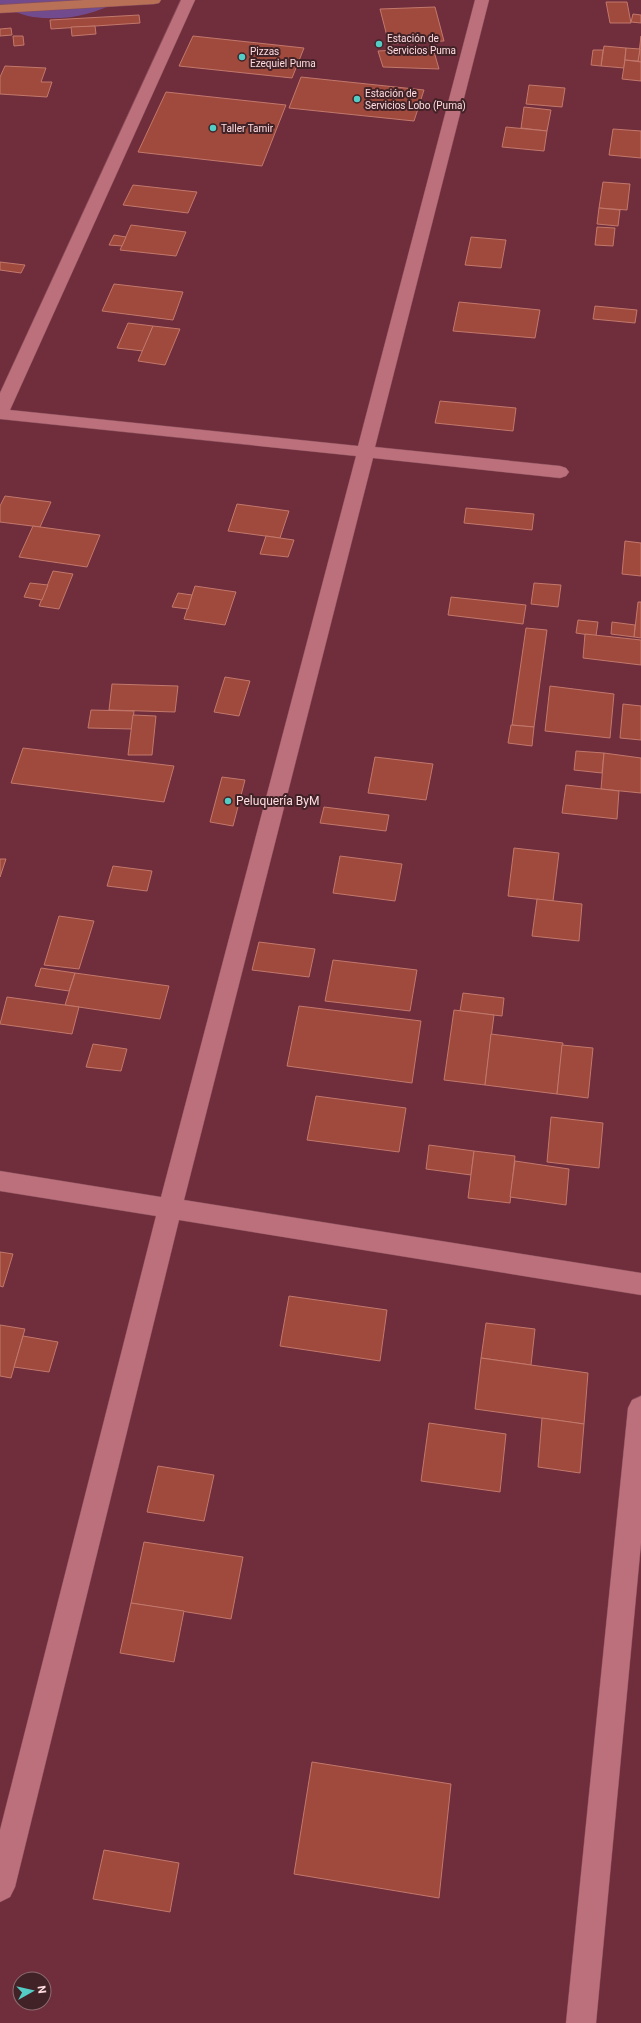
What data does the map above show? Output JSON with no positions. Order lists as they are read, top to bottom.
{
  "places": [
    "Estación de Servicios Puma",
    "Pizzas Ezequiel Puma",
    "Estación de Servicios Lobo (Puma)",
    "Taller Tamir",
    "Peluquería ByM"
  ],
  "north": "right"
}
